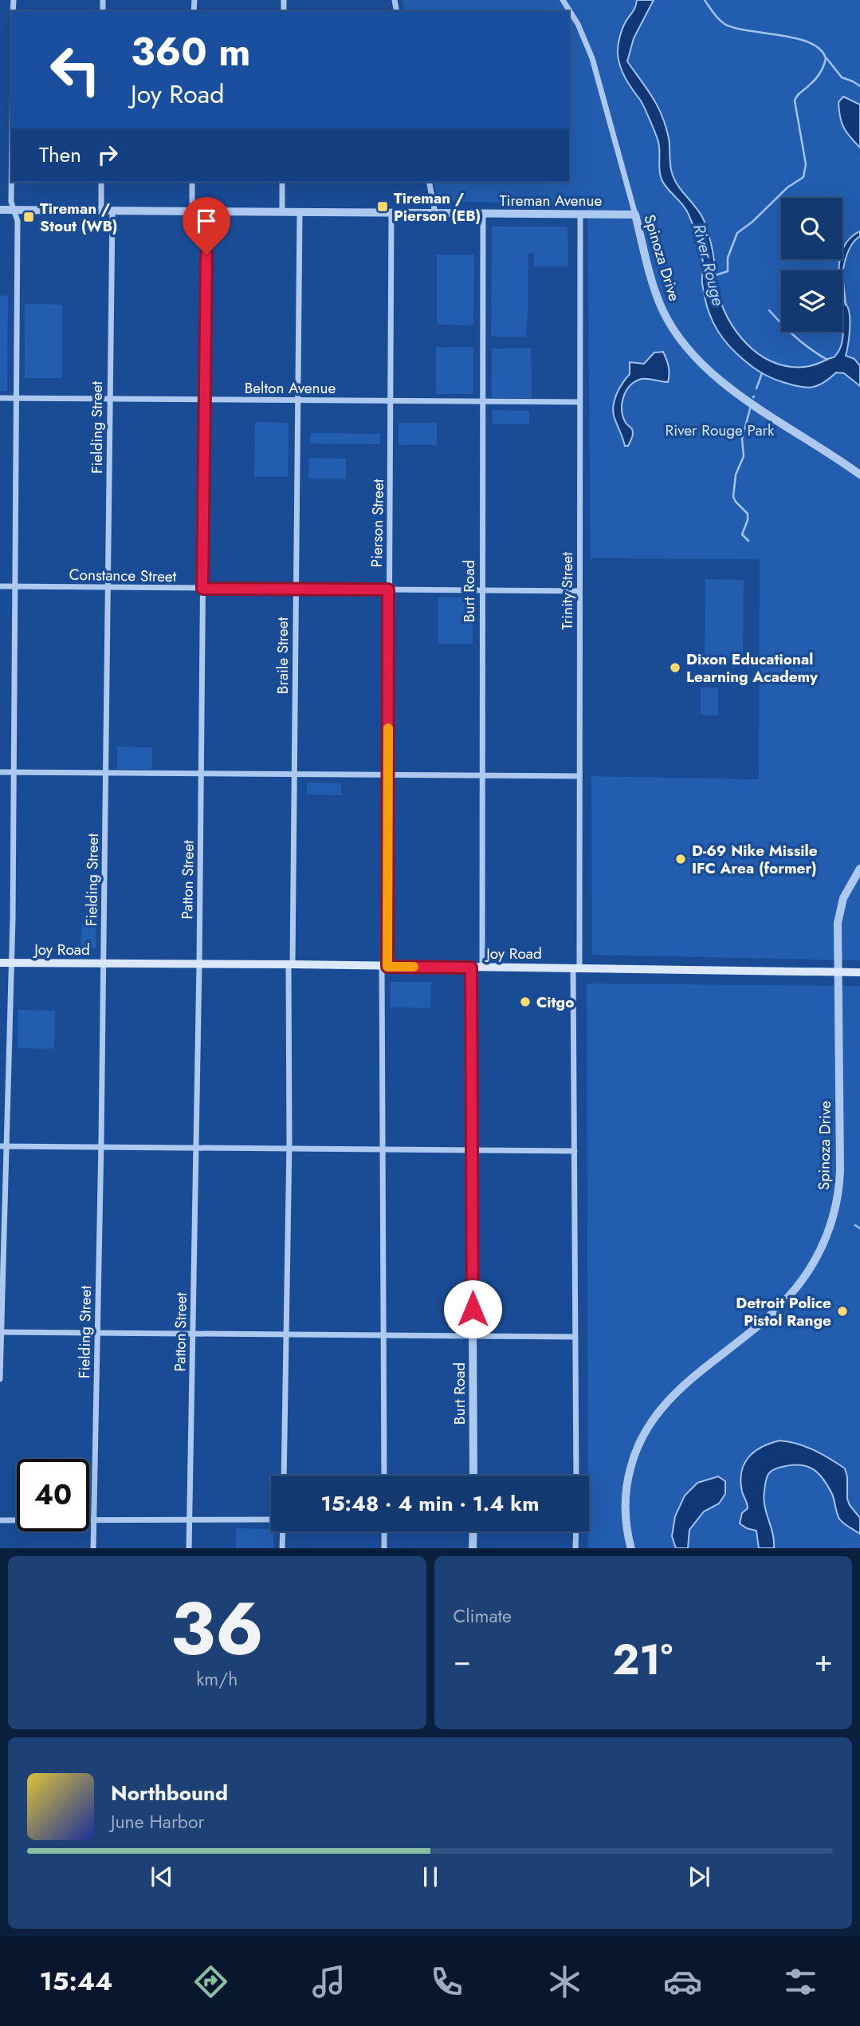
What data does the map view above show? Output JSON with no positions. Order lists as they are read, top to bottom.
{
  "streets": {
    "main road": ["Joy Road"],
    "street": [
      "Tireman Avenue",
      "Spinoza Drive",
      "Belton Avenue",
      "Fielding Street",
      "Pierson Street",
      "Constance Street",
      "Burt Road",
      "Trinity Street",
      "Braile Street",
      "Patton Street"
    ]
  },
  "crossings": [
    ["Tireman Avenue", "Spinoza Drive"],
    ["Tireman Avenue", "Pierson Street"],
    ["Tireman Avenue", "Burt Road"],
    ["Tireman Avenue", "Trinity Street"],
    ["Tireman Avenue", "Braile Street"],
    ["Spinoza Drive", "Joy Road"],
    ["Belton Avenue", "Fielding Street"],
    ["Belton Avenue", "Pierson Street"],
    ["Belton Avenue", "Burt Road"],
    ["Belton Avenue", "Trinity Street"],
    ["Belton Avenue", "Braile Street"],
    ["Belton Avenue", "Patton Street"],
    ["Fielding Street", "Constance Street"],
    ["Fielding Street", "Joy Road"],
    ["Pierson Street", "Constance Street"],
    ["Pierson Street", "Joy Road"],
    ["Constance Street", "Burt Road"],
    ["Constance Street", "Trinity Street"],
    ["Constance Street", "Braile Street"],
    ["Constance Street", "Patton Street"],
    ["Burt Road", "Joy Road"],
    ["Trinity Street", "Joy Road"],
    ["Braile Street", "Joy Road"],
    ["Patton Street", "Joy Road"]
  ],
  "water": ["River Rouge"],
  "parks": ["River Rouge Park"],
  "places": {
    "transit": ["Tireman / Pierson (EB)", "Tireman / Stout (WB)"],
    "other": [
      "Dixon Educational Learning Academy",
      "D-69 Nike Missile IFC Area (former)",
      "Citgo",
      "Detroit Police Pistol Range"
    ]
  },
  "page": {
    "turn": ["360 m", "Joy Road"],
    "then": "Then",
    "limit": "40",
    "trip": "15:48 · 4 min · 1.4 km",
    "tile": [
      ["36", "km/h"],
      "Climate"
    ],
    "heat": ["−", "21°", "+"],
    "song": ["Northbound", "June Harbor"],
    "tabs": "15:44"
  }
}
